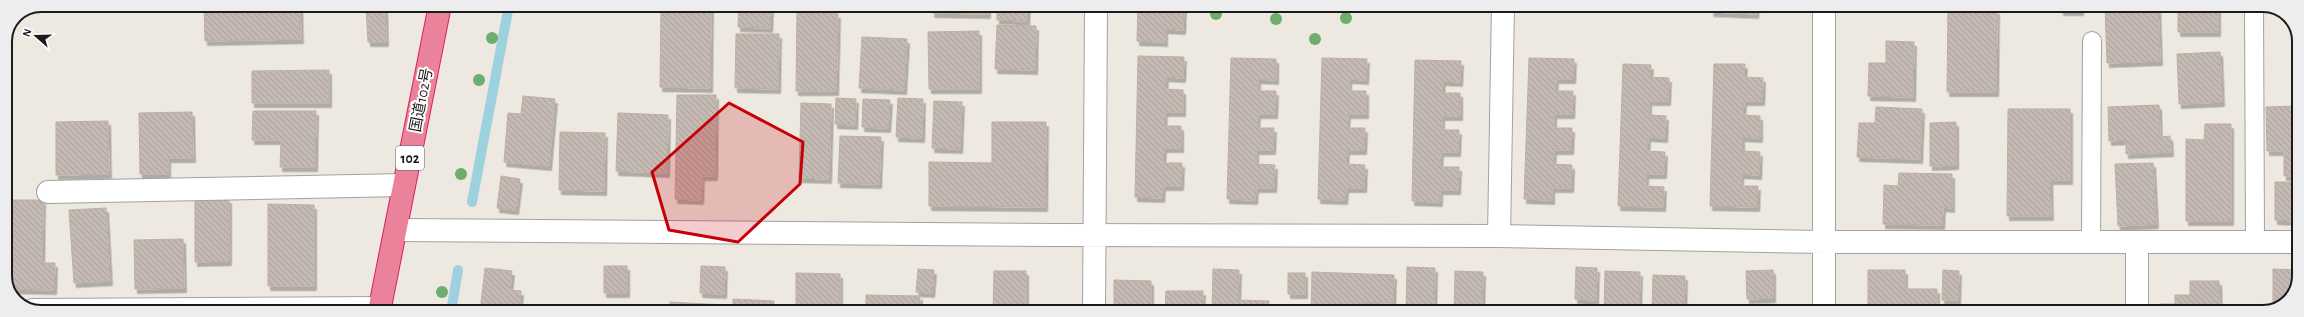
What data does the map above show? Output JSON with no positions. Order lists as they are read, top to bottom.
{
  "streets": {
    "highway": ["国道102号", "102"]
  },
  "north": "left"
}
